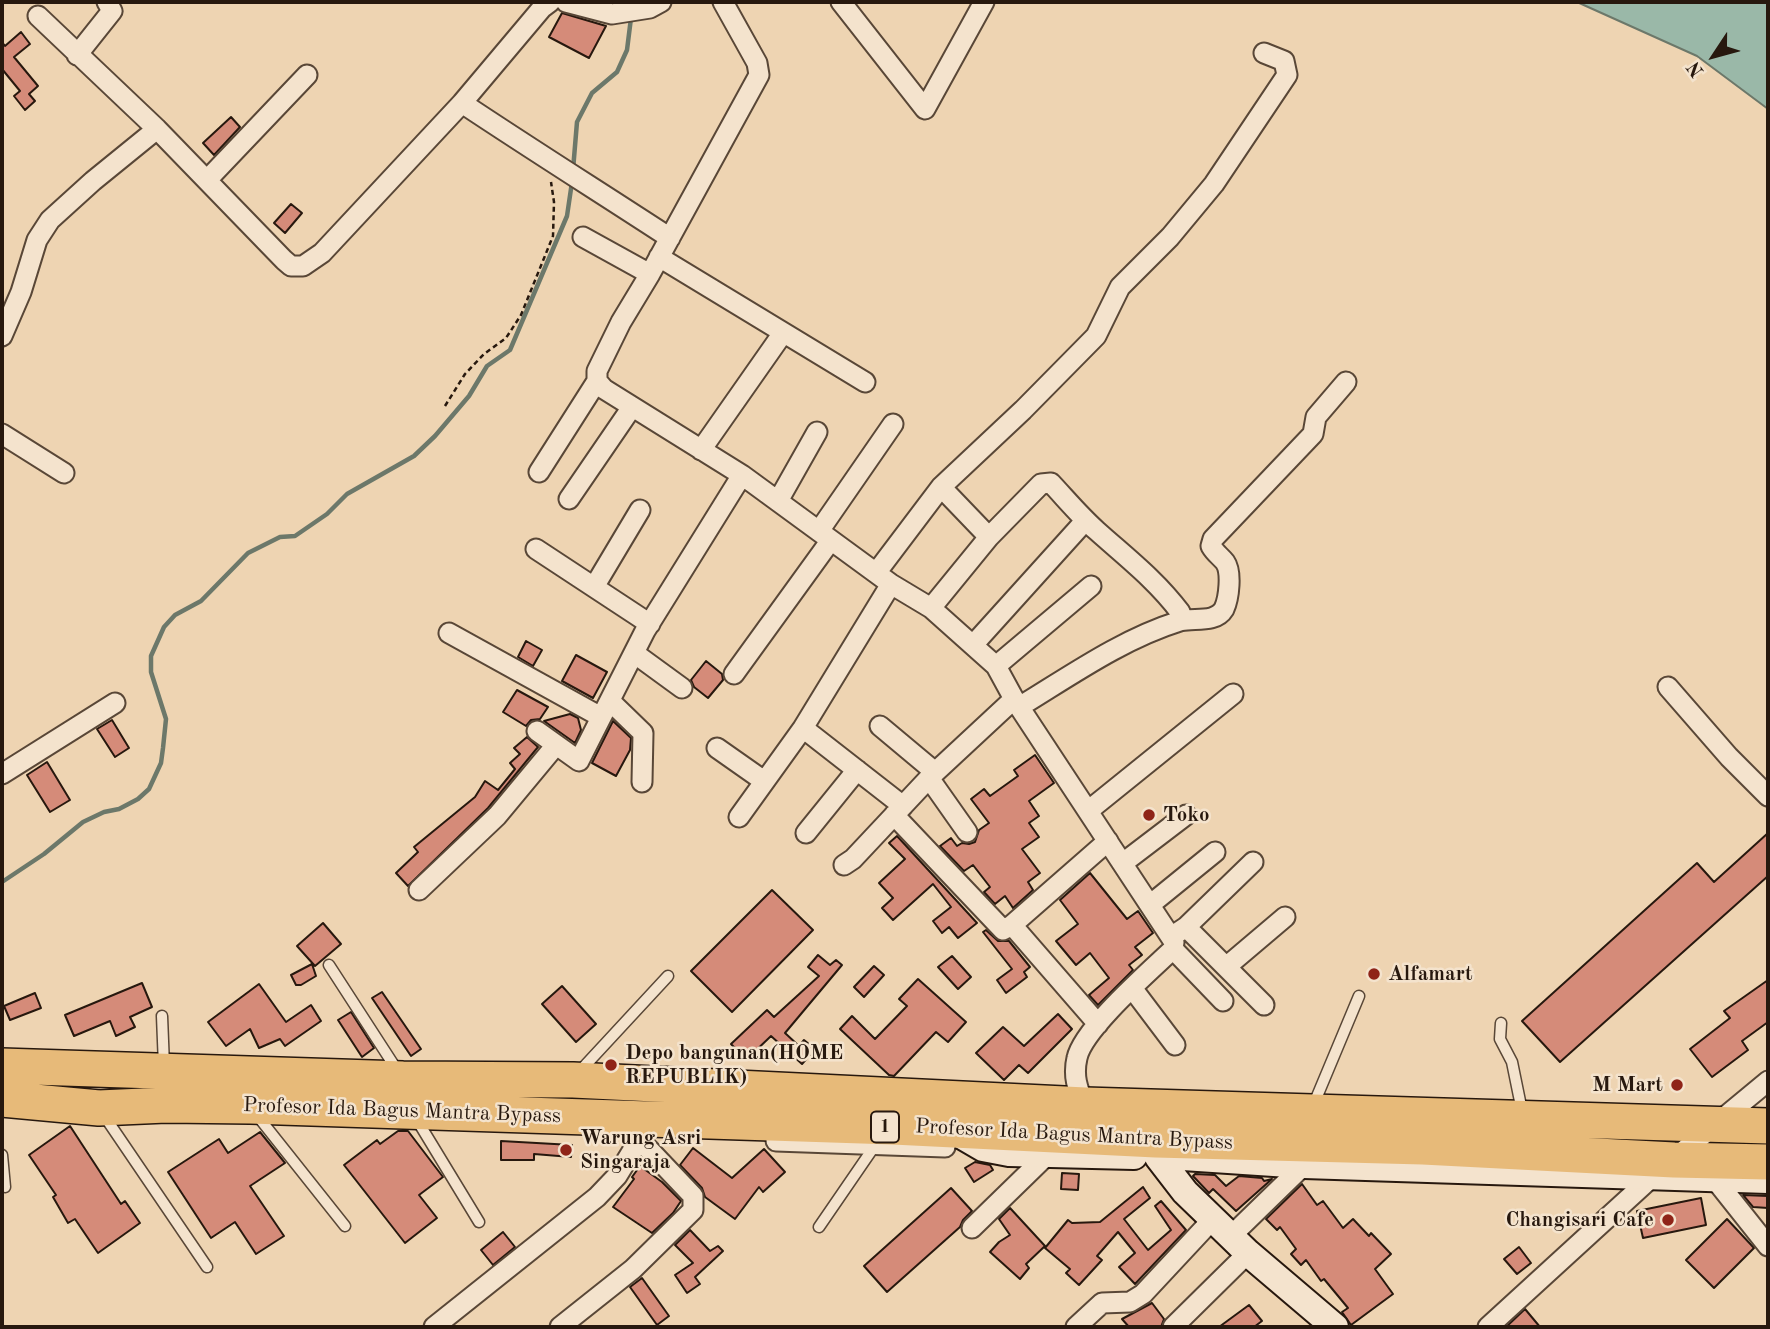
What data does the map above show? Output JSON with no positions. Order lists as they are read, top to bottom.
{
  "streets": {
    "highway": ["Profesor Ida Bagus Mantra Bypass", "1"]
  },
  "places": [
    "Toko",
    "Alfamart",
    "Depo bangunan(HOME REPUBLIK)",
    "M Mart",
    "Warung Asri Singaraja",
    "Changisari Cafe"
  ],
  "north": "bottom left"
}
